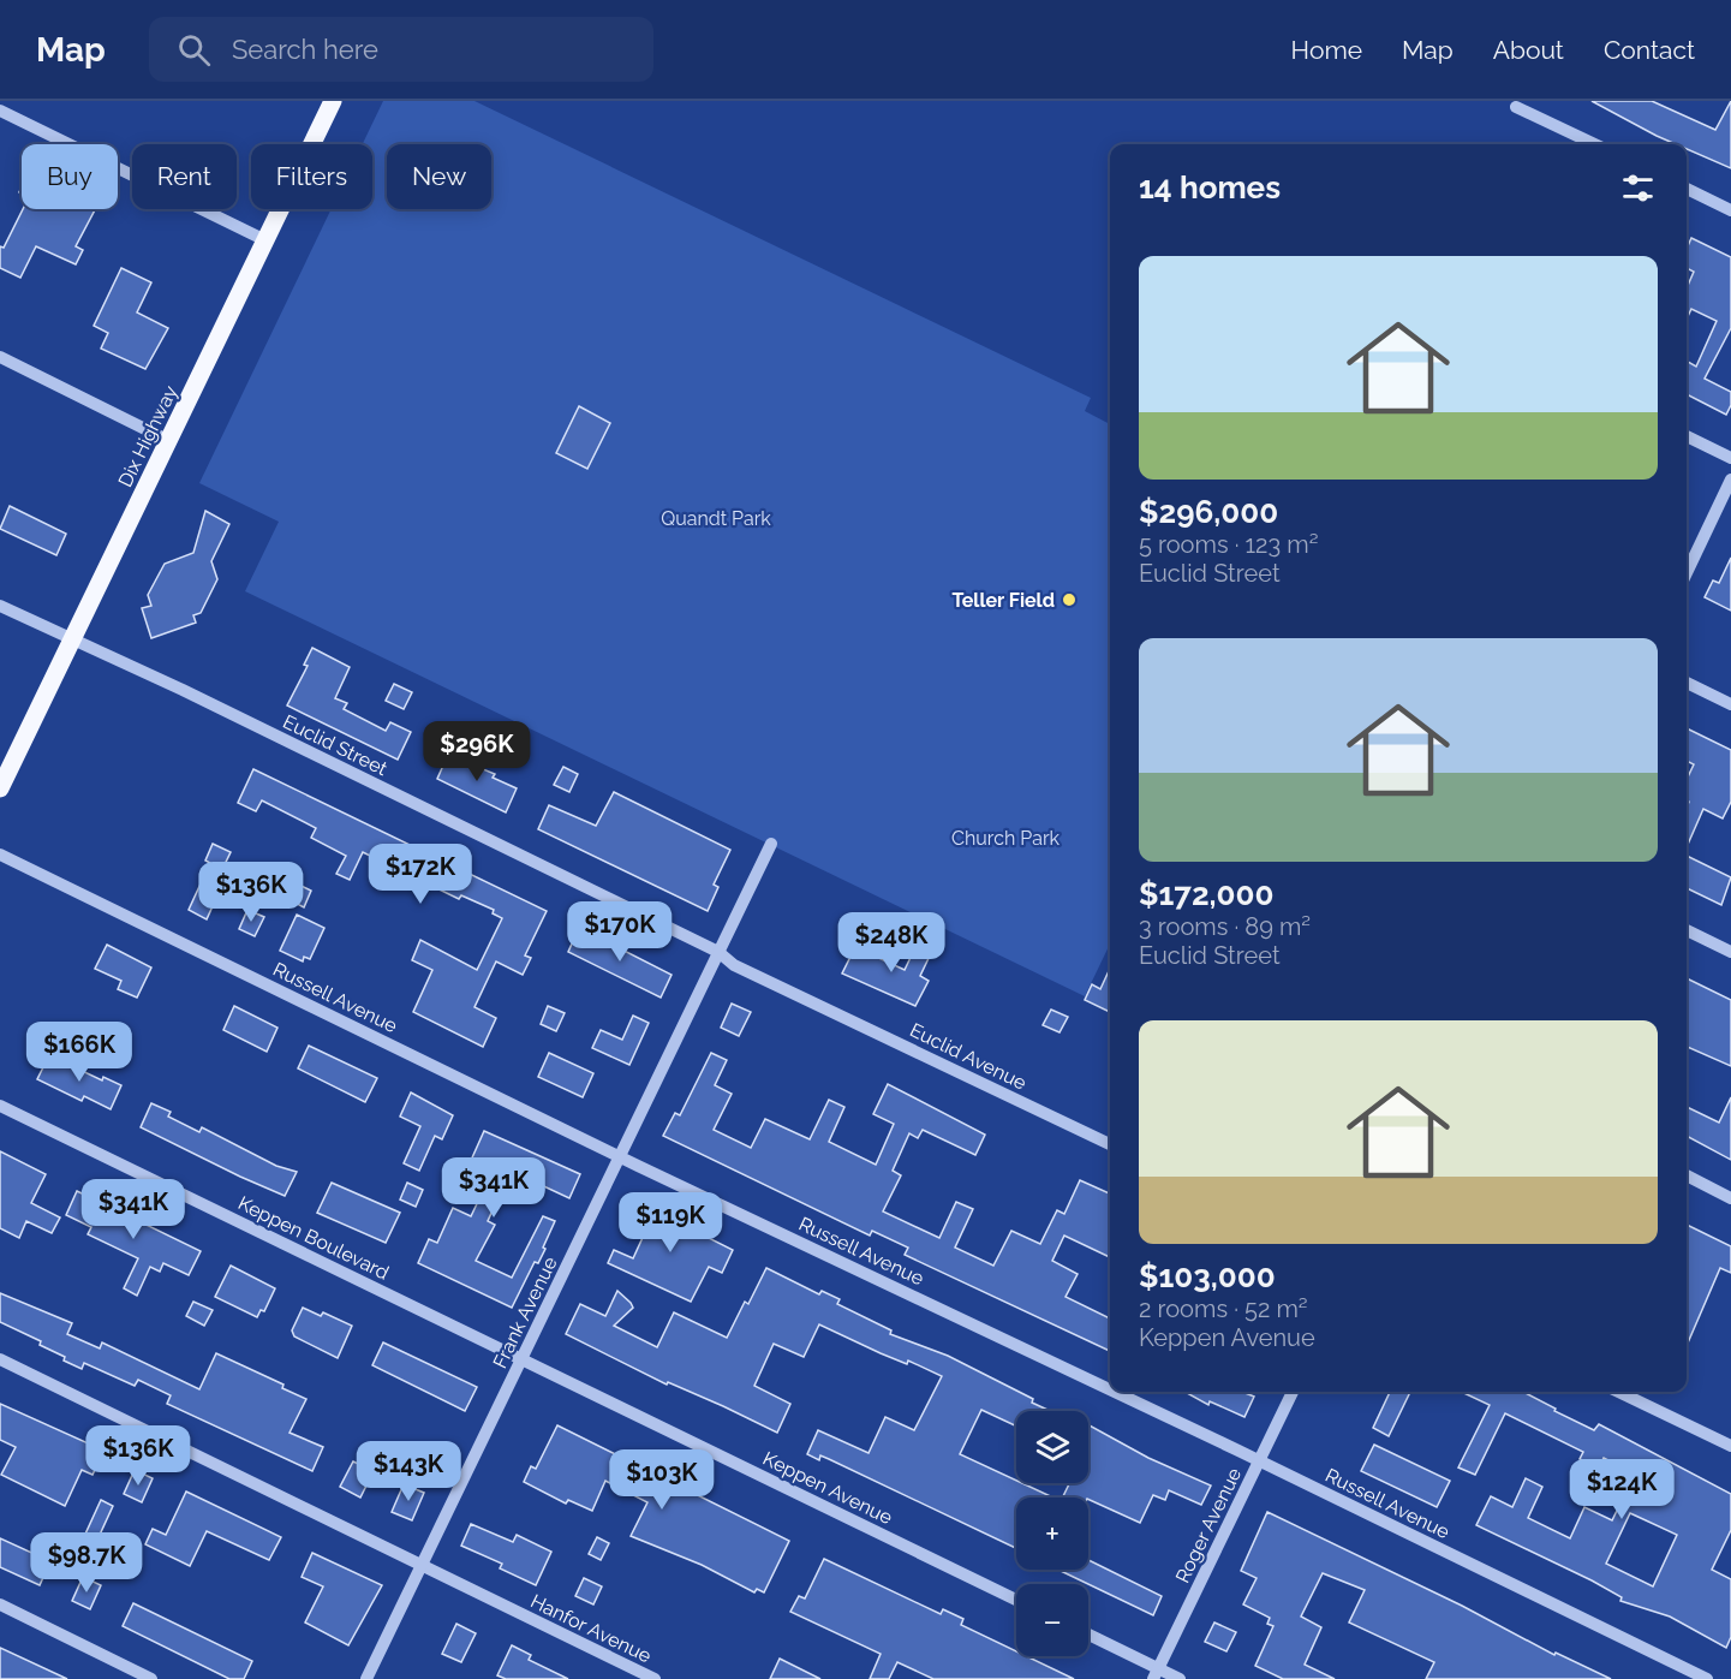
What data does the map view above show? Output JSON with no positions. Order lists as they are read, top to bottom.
{
  "streets": {
    "main road": ["Dix Highway"],
    "street": [
      "Euclid Street",
      "Russell Avenue",
      "Euclid Avenue",
      "Keppen Boulevard",
      "Frank Avenue",
      "Keppen Avenue",
      "Roger Avenue",
      "Hanfor Avenue"
    ]
  },
  "crossings": [
    ["Dix Highway", "Euclid Street"],
    ["Euclid Street", "Euclid Avenue"],
    ["Euclid Street", "Frank Avenue"],
    ["Russell Avenue", "Frank Avenue"],
    ["Russell Avenue", "Roger Avenue"],
    ["Keppen Boulevard", "Frank Avenue"],
    ["Keppen Boulevard", "Keppen Avenue"],
    ["Frank Avenue", "Hanfor Avenue"]
  ],
  "parks": ["Quandt Park", "Church Park"],
  "places": ["Teller Field"],
  "page": {
    "header": "Map",
    "search": "Search here",
    "nav": [
      "Home",
      "Map",
      "About",
      "Contact"
    ],
    "chip": [
      "Buy",
      "Rent",
      "Filters",
      "New"
    ],
    "heading": "14 homes",
    "list": [
      {
        "name": "$296,000",
        "note": "5 rooms · 123 m² · Euclid Street"
      },
      {
        "name": "$172,000",
        "note": "3 rooms · 89 m² · Euclid Street"
      },
      {
        "name": "$103,000",
        "note": "2 rooms · 52 m² · Keppen Avenue"
      }
    ],
    "price": [
      "$296K",
      "$172K",
      "$136K",
      "$170K",
      "$248K",
      "$166K",
      "$341K",
      "$341K",
      "$119K",
      "$136K",
      "$143K",
      "$103K",
      "$124K",
      "$98.7K"
    ],
    "map_buttons": ["+", "−"]
  }
}
